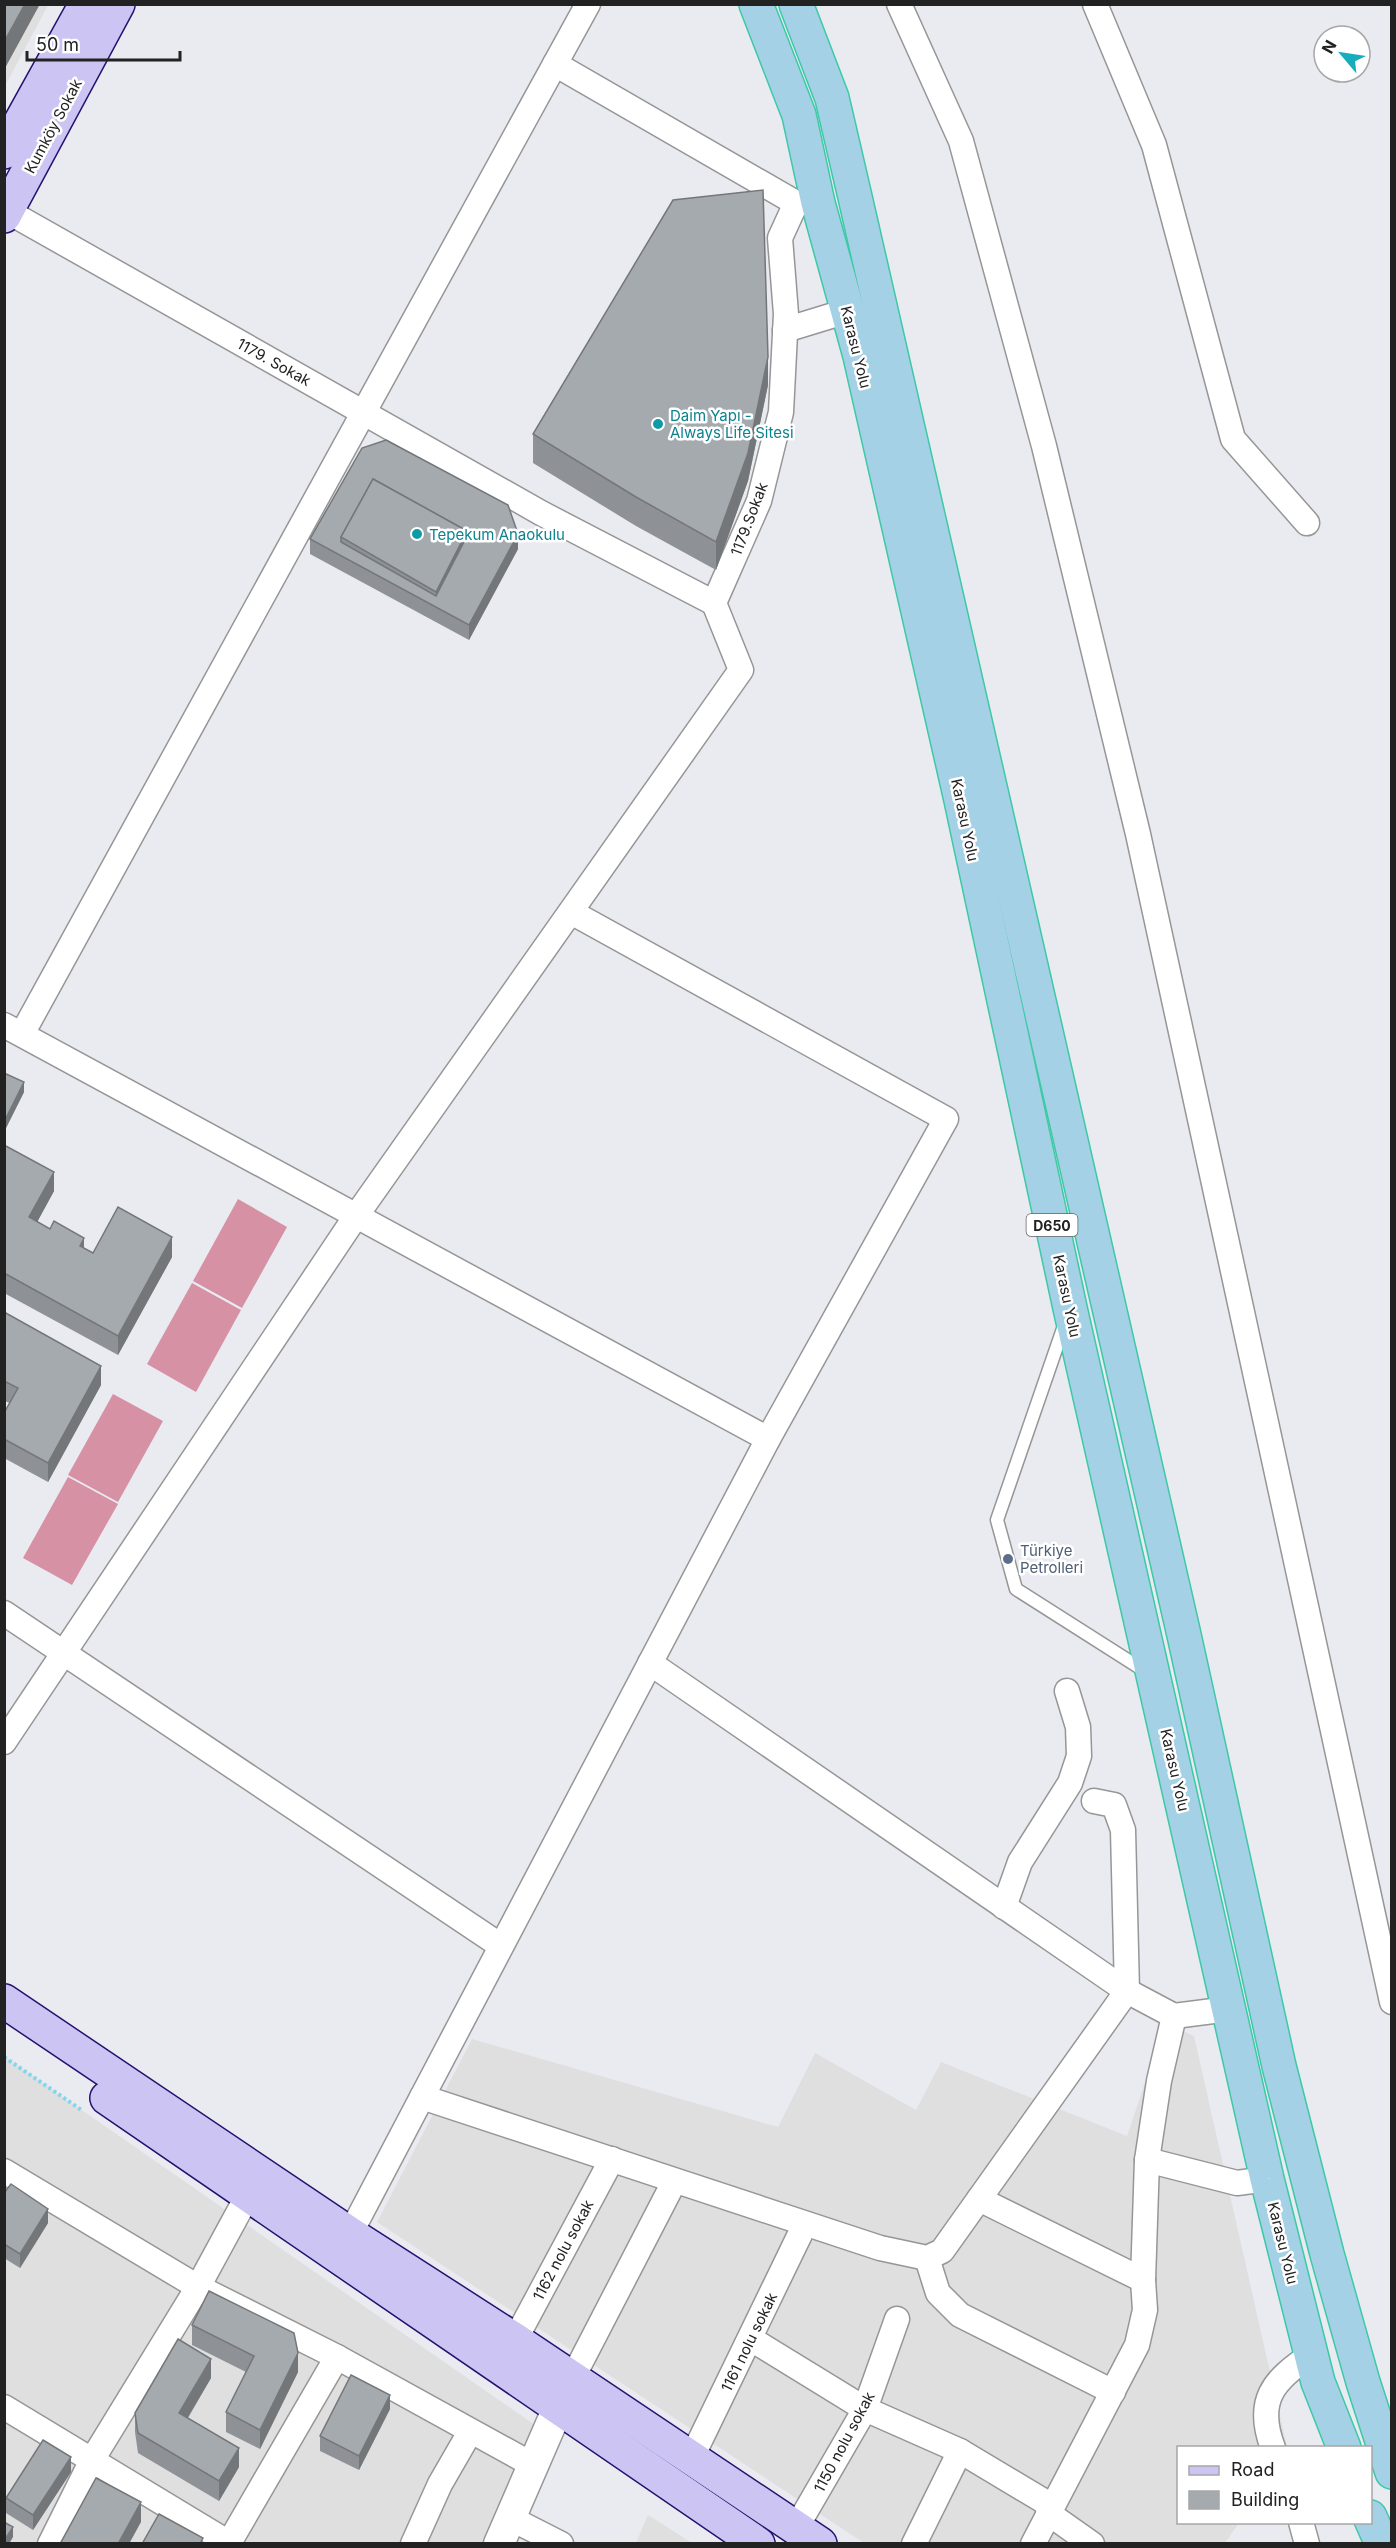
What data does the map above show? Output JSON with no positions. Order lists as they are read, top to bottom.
{
  "streets": {
    "highway": ["Karasu Yolu", "D650"],
    "main road": ["Kumköy Sokak"],
    "street": [
      "1179. Sokak",
      "1179.Sokak",
      "1162 nolu sokak",
      "1161 nolu sokak",
      "1150 nolu sokak"
    ]
  },
  "crossings": [
    ["Kumköy Sokak", "1179. Sokak"],
    ["Karasu Yolu", "1179.Sokak"],
    ["1179. Sokak", "1179.Sokak"]
  ],
  "places": ["Daim Yapı - Always Life Sitesi", "Tepekum Anaokulu", "Türkiye Petrolleri"],
  "legend": ["Road", "Building"],
  "scale_bar": "50 m",
  "north": "top left"
}
